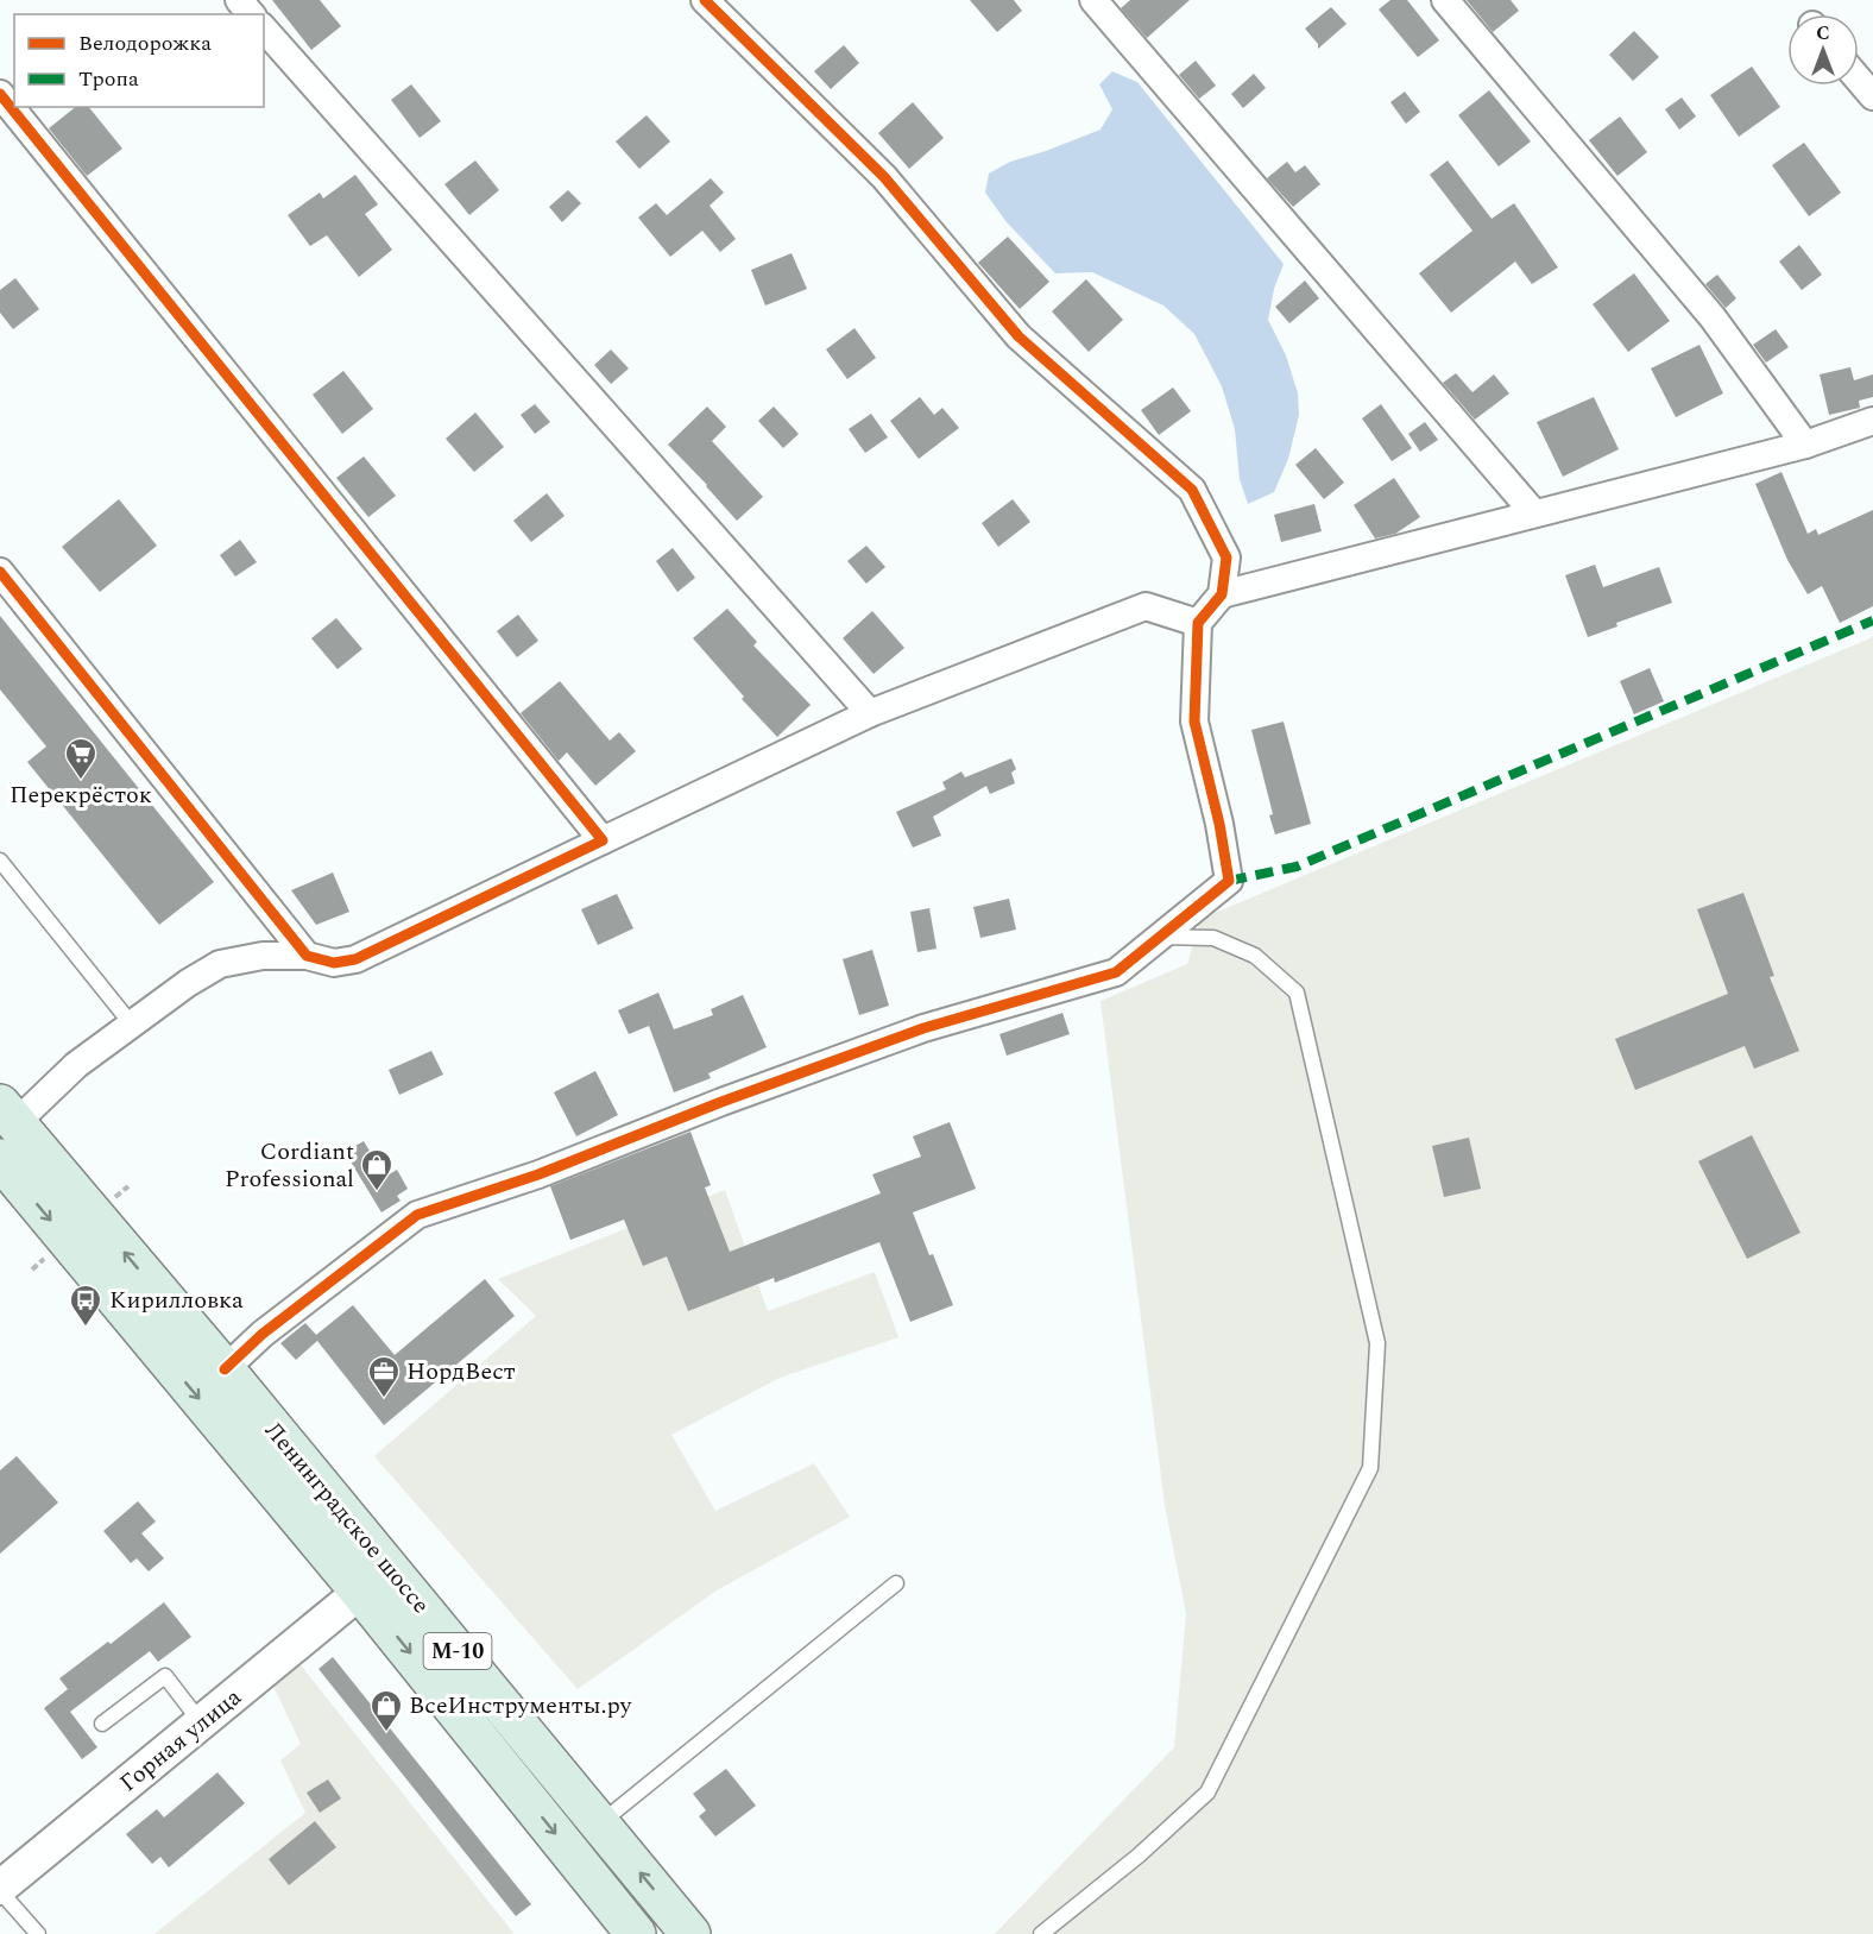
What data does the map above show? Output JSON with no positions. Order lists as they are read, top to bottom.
{
  "streets": {
    "highway": ["Ленинградское шоссе", "М-10"],
    "street": ["Горная улица"]
  },
  "crossings": [
    ["Ленинградское шоссе", "Горная улица"]
  ],
  "places": {
    "supermarket": ["Перекрёсток"],
    "shop": ["Cordiant Professional", "ВсеИнструменты.ру"],
    "bus stop": ["Кирилловка"],
    "office": ["НордВест"]
  },
  "legend": ["Велодорожка", "Тропа"],
  "north": "top"
}
